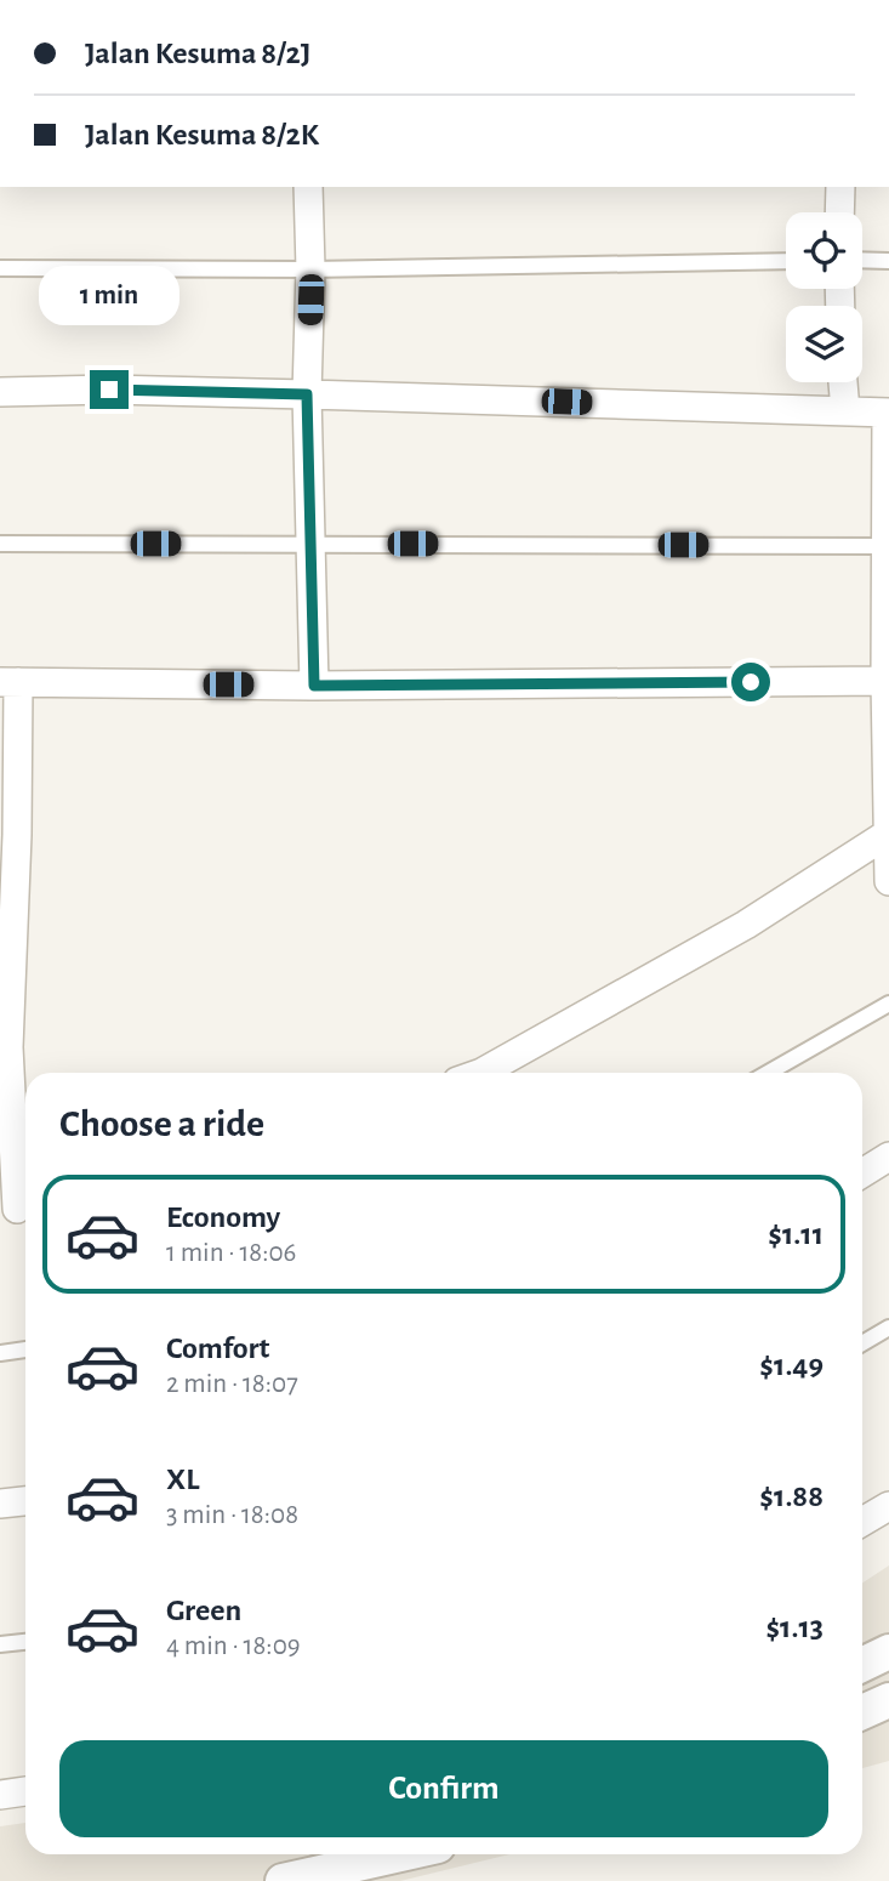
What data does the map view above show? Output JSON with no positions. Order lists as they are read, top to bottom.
{
  "page": {
    "banner": ["Jalan Kesuma 8/2J", "Jalan Kesuma 8/2K"],
    "bubble": "1 min",
    "heading": "Choose a ride",
    "list": [
      {
        "name": "Economy",
        "note": "1 min · 18:06",
        "value": "$1.11"
      },
      {
        "name": "Comfort",
        "note": "2 min · 18:07",
        "value": "$1.49"
      },
      {
        "name": "XL",
        "note": "3 min · 18:08",
        "value": "$1.88"
      },
      {
        "name": "Green",
        "note": "4 min · 18:09",
        "value": "$1.13"
      }
    ],
    "buttons": "Confirm"
  }
}
